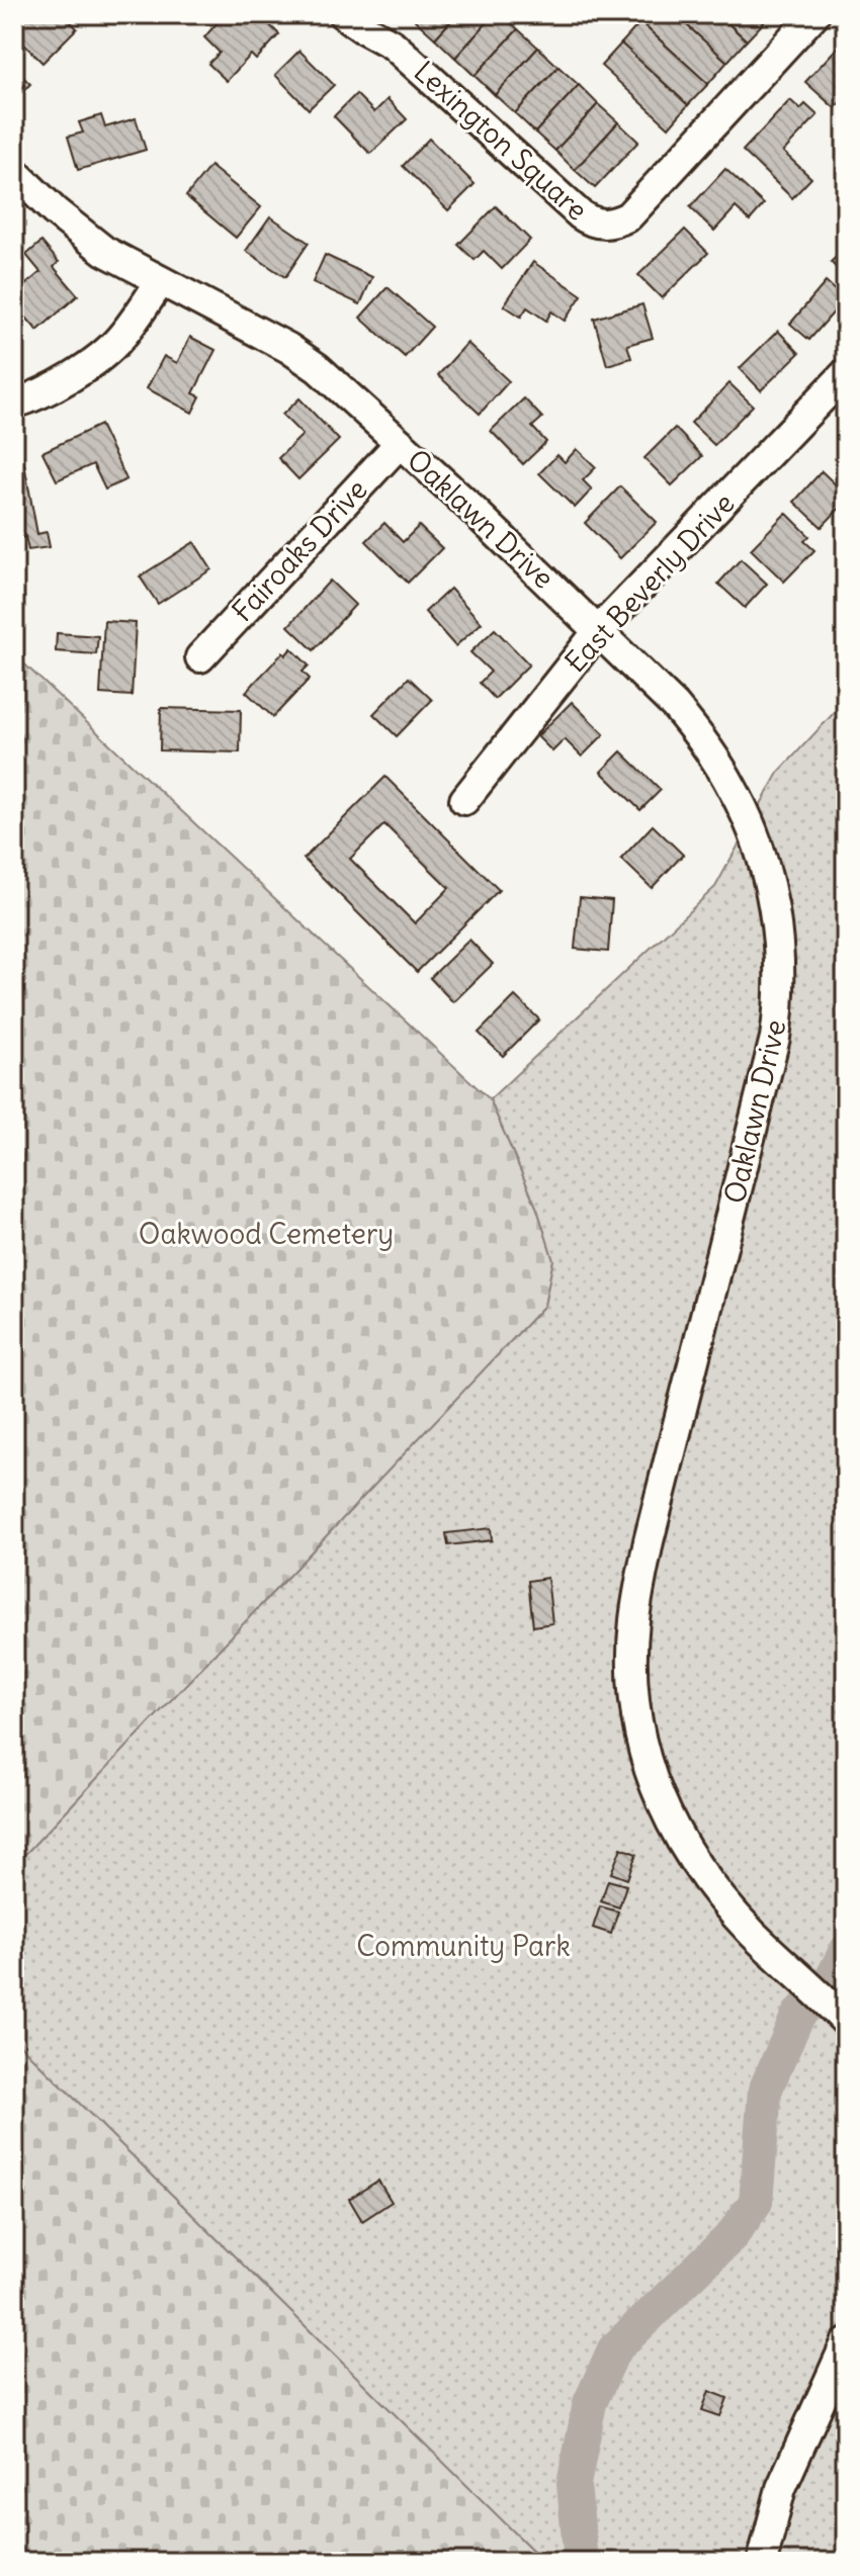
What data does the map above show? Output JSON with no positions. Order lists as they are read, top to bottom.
{
  "streets": {
    "street": [
      "Lexington Square",
      "Oaklawn Drive",
      "Fairoaks Drive",
      "East Beverly Drive"
    ]
  },
  "crossings": [
    ["Oaklawn Drive", "Fairoaks Drive"],
    ["Oaklawn Drive", "East Beverly Drive"]
  ],
  "parks": ["Oakwood Cemetery", "Community Park"]
}
